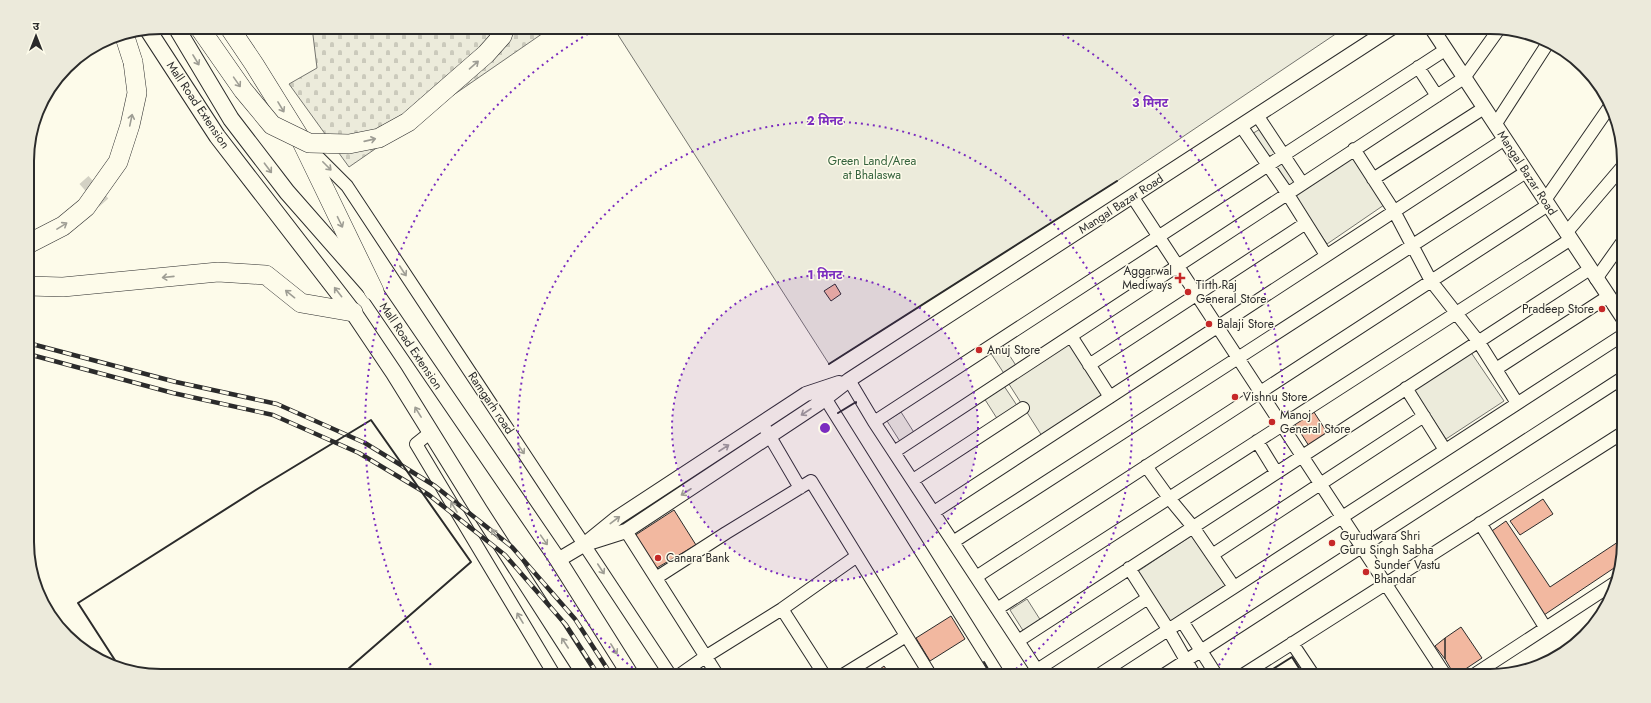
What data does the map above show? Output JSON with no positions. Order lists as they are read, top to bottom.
{
  "streets": {
    "main road": ["Mall Road Extension"],
    "street": ["Mangal Bazar Road", "Ramgarh road"]
  },
  "parks": ["Green Land/Area at Bhalaswa"],
  "places": {
    "health": ["Aggarwal Mediways"],
    "other": [
      "Tirth Raj General Store",
      "Pradeep Store",
      "Balaji Store",
      "Anuj Store",
      "Vishnu Store",
      "Manoj General Store",
      "Gurudwara Shri Guru Singh Sabha",
      "Canara Bank",
      "Sunder Vastu Bhandar"
    ]
  },
  "north": "top",
  "rings": ["3 मिनट", "2 मिनट", "1 मिनट"]
}
